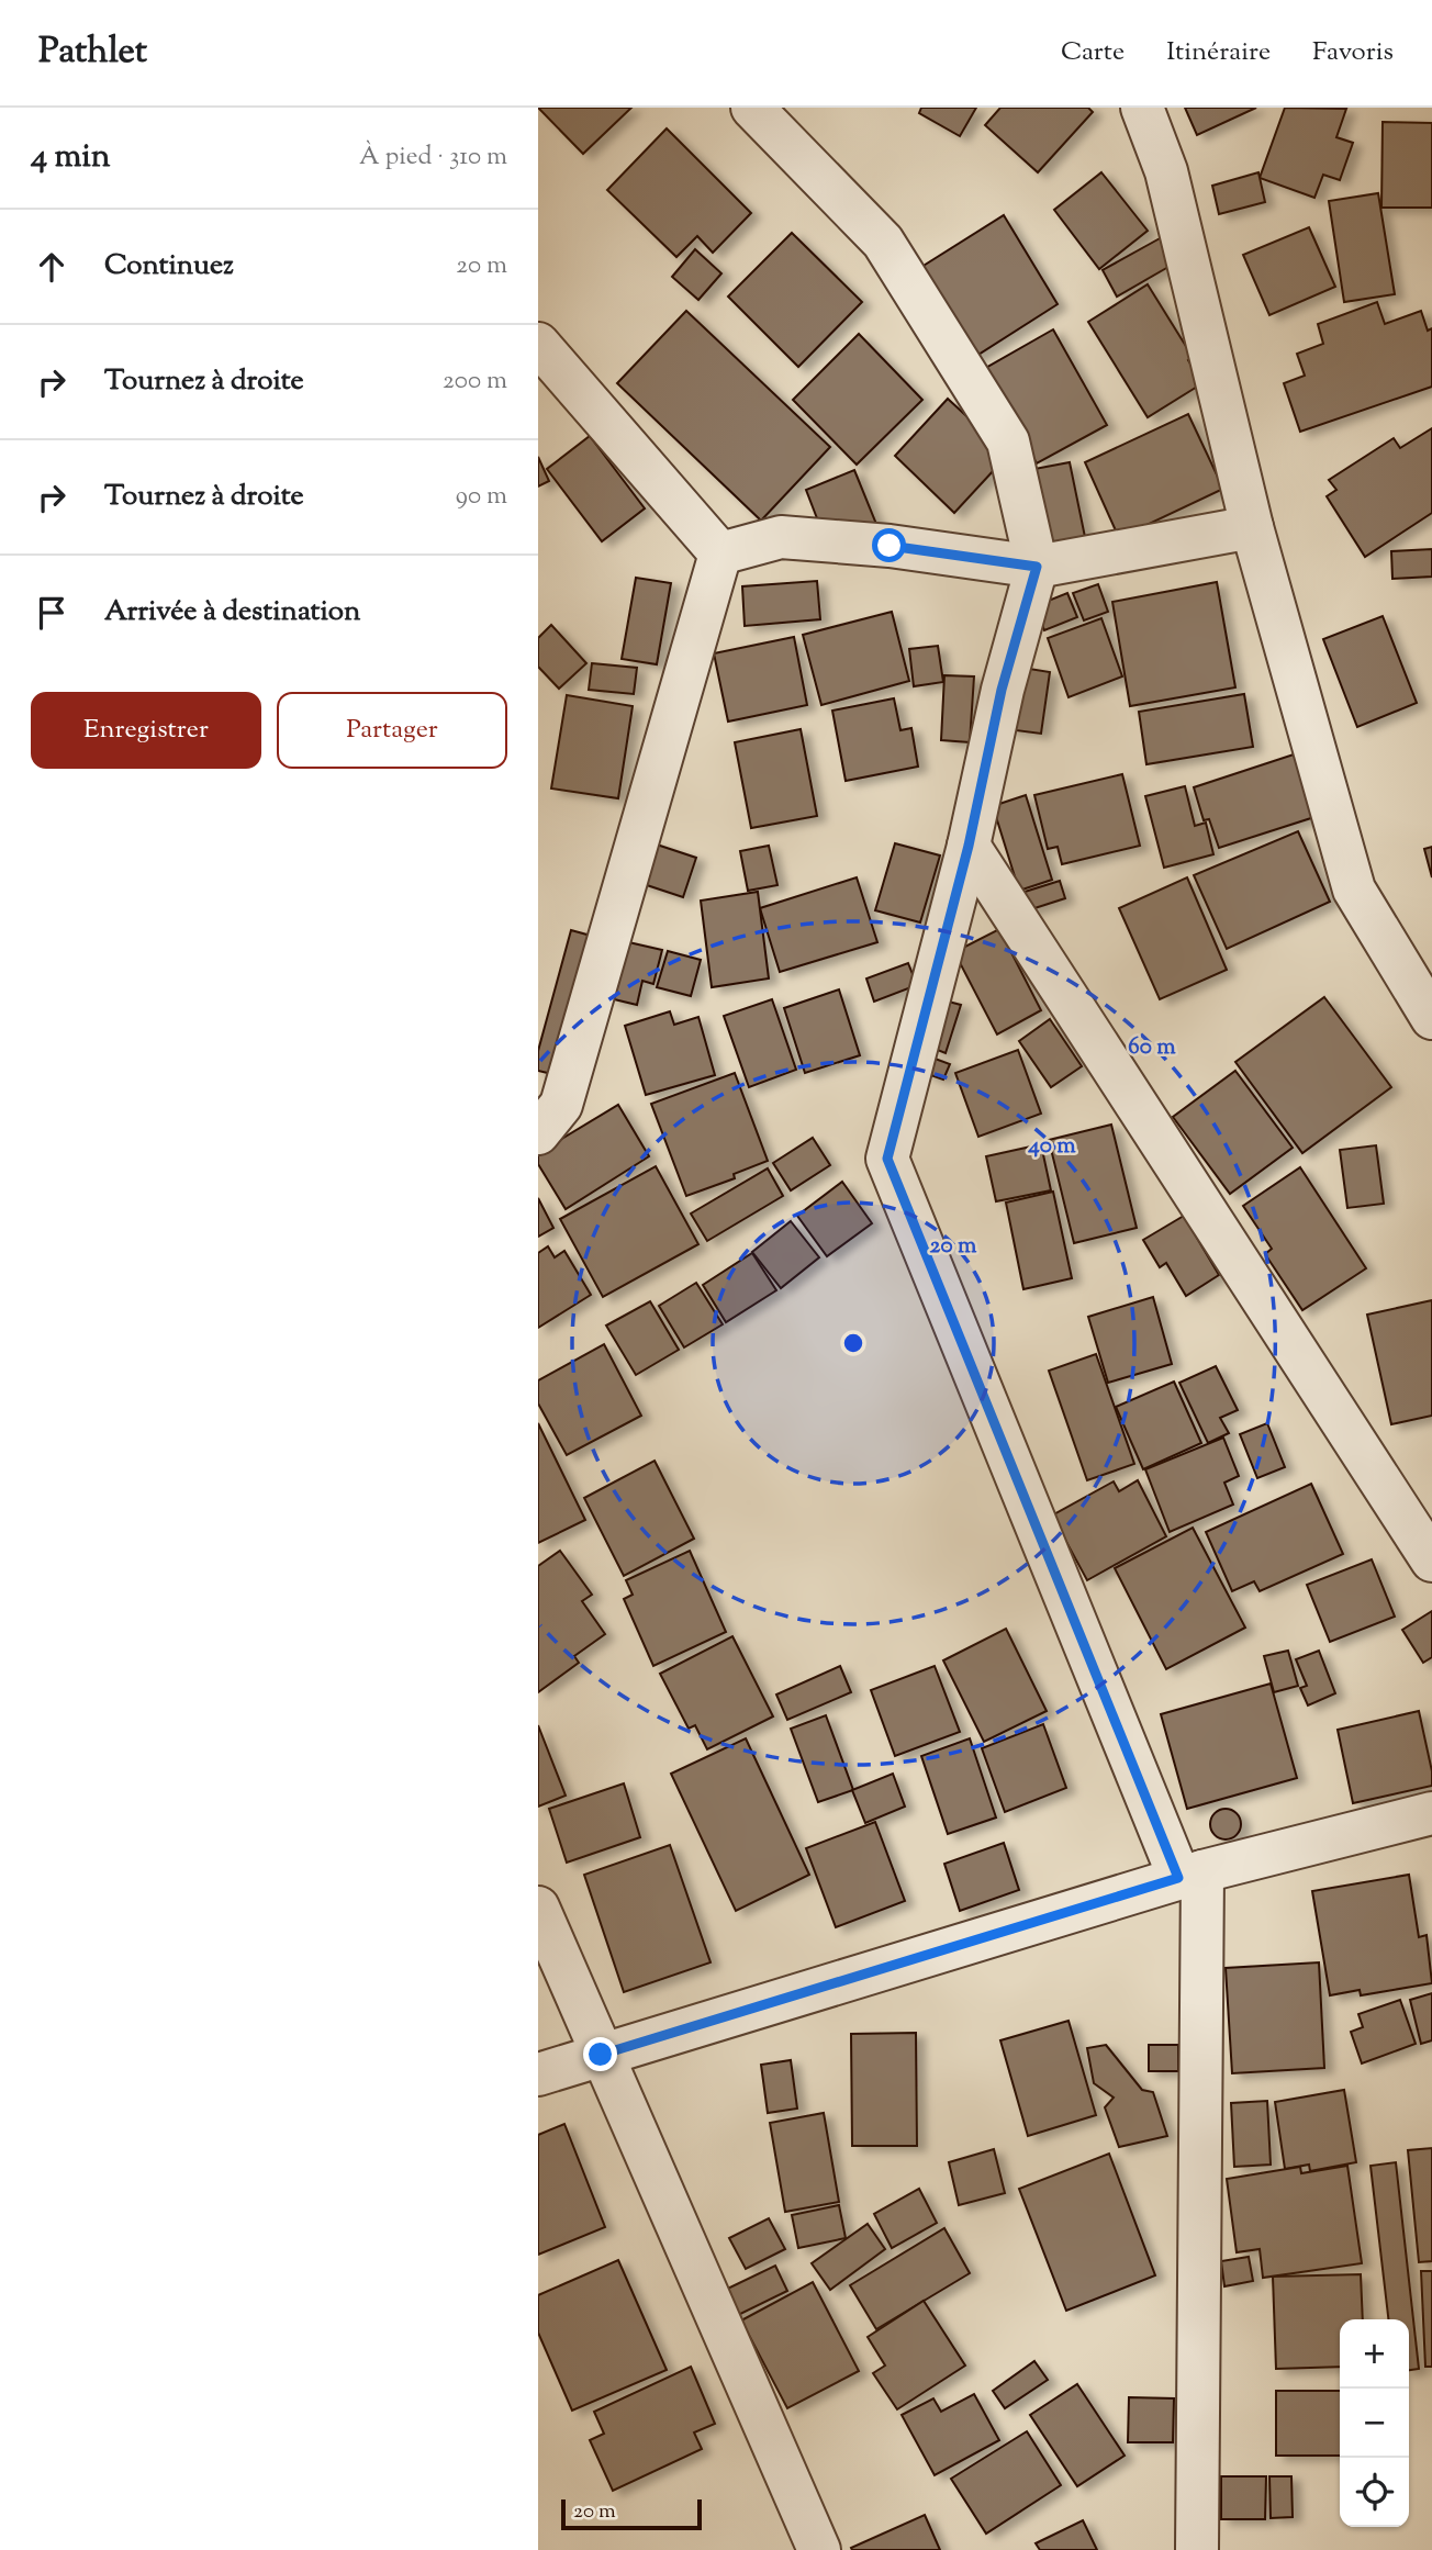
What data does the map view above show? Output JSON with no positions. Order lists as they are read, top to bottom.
{
  "scale_bar": "20 m",
  "page": {
    "header": "Pathlet",
    "nav": ["Carte", "Itinéraire", "Favoris"],
    "heading": ["4 min", "À pied · 310 m"],
    "list": [
      ["Continuez", "20 m"],
      ["Tournez à droite", "200 m"],
      ["Tournez à droite", "90 m"],
      "Arrivée à destination"
    ],
    "buttons": ["Enregistrer", "Partager"],
    "map_buttons": ["+", "−"],
    "scale": "20 m"
  },
  "rings": ["60 m", "40 m", "20 m"]
}
